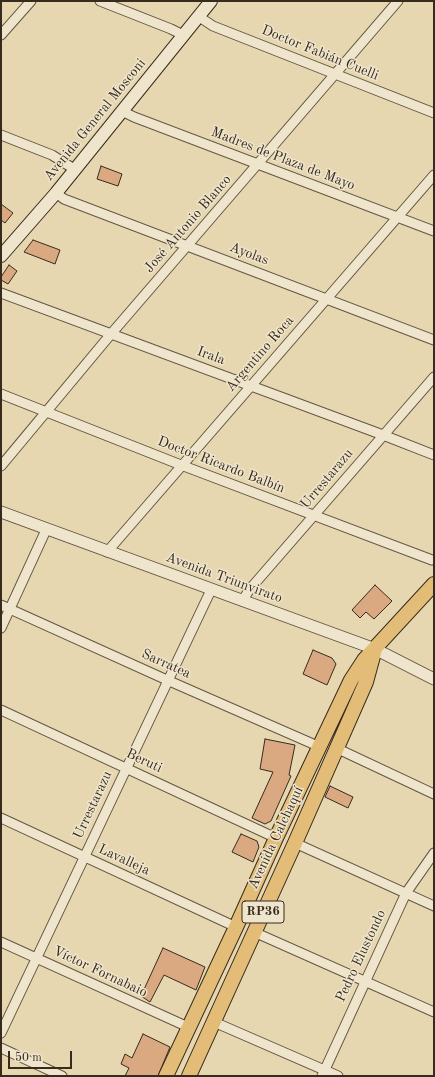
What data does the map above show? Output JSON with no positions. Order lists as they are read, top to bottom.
{
  "streets": {
    "main road": ["Avenida General Mosconi", "Avenida Calchaquí", "RP36"],
    "street": [
      "Doctor Fabián Cuelli",
      "Madres de Plaza de Mayo",
      "José Antonio Blanco",
      "Ayolas",
      "Argentino Roca",
      "Irala",
      "Doctor Ricardo Balbín",
      "Urrestarazu",
      "Avenida Triunvirato",
      "Sarratea",
      "Beruti",
      "Lavalleja",
      "Pedro Elustondo",
      "Víctor Fornabaio"
    ]
  },
  "crossings": [
    ["Doctor Fabián Cuelli", "Avenida General Mosconi"],
    ["Doctor Fabián Cuelli", "José Antonio Blanco"],
    ["Avenida General Mosconi", "Madres de Plaza de Mayo"],
    ["Avenida General Mosconi", "Ayolas"],
    ["Madres de Plaza de Mayo", "José Antonio Blanco"],
    ["Madres de Plaza de Mayo", "Argentino Roca"],
    ["José Antonio Blanco", "Ayolas"],
    ["José Antonio Blanco", "Irala"],
    ["José Antonio Blanco", "Doctor Ricardo Balbín"],
    ["Ayolas", "Argentino Roca"],
    ["Argentino Roca", "Irala"],
    ["Argentino Roca", "Doctor Ricardo Balbín"],
    ["Argentino Roca", "Avenida Triunvirato"],
    ["Irala", "Urrestarazu"],
    ["Doctor Ricardo Balbín", "Urrestarazu"],
    ["Urrestarazu", "Avenida Triunvirato"],
    ["Urrestarazu", "Sarratea"],
    ["Urrestarazu", "Beruti"],
    ["Urrestarazu", "Lavalleja"],
    ["Urrestarazu", "Víctor Fornabaio"],
    ["Avenida Triunvirato", "Avenida Calchaquí"],
    ["Sarratea", "Avenida Calchaquí"],
    ["Beruti", "Avenida Calchaquí"],
    ["Avenida Calchaquí", "Lavalleja"],
    ["Avenida Calchaquí", "Víctor Fornabaio"]
  ],
  "scale_bar": "50 m"
}
